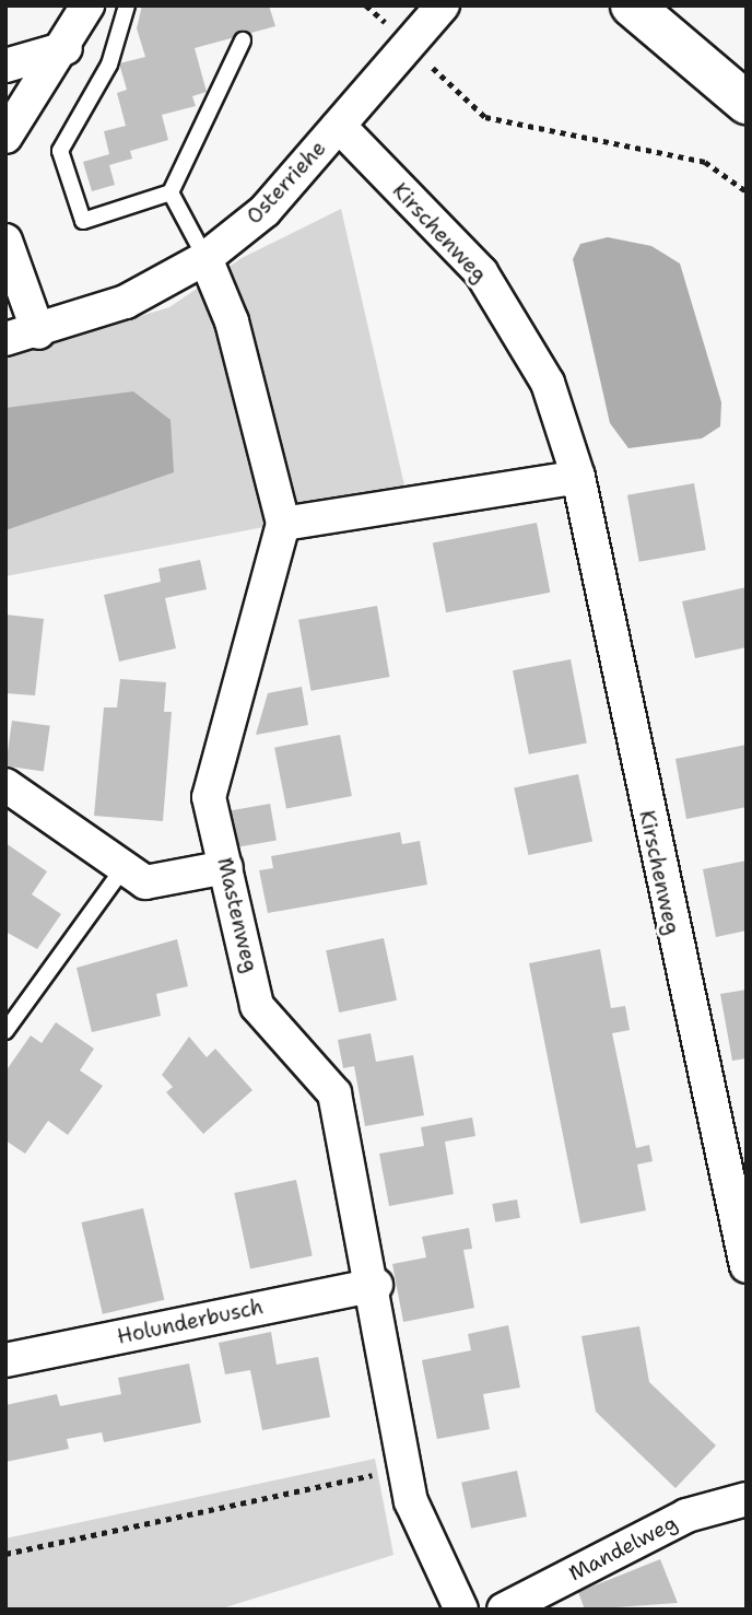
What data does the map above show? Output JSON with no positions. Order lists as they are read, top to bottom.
{
  "streets": {
    "street": [
      "Osterriehe",
      "Kirschenweg",
      "Mastenweg",
      "Holunderbusch",
      "Mandelweg"
    ]
  },
  "crossings": [
    ["Osterriehe", "Kirschenweg"],
    ["Osterriehe", "Mastenweg"],
    ["Mastenweg", "Holunderbusch"]
  ]
}
